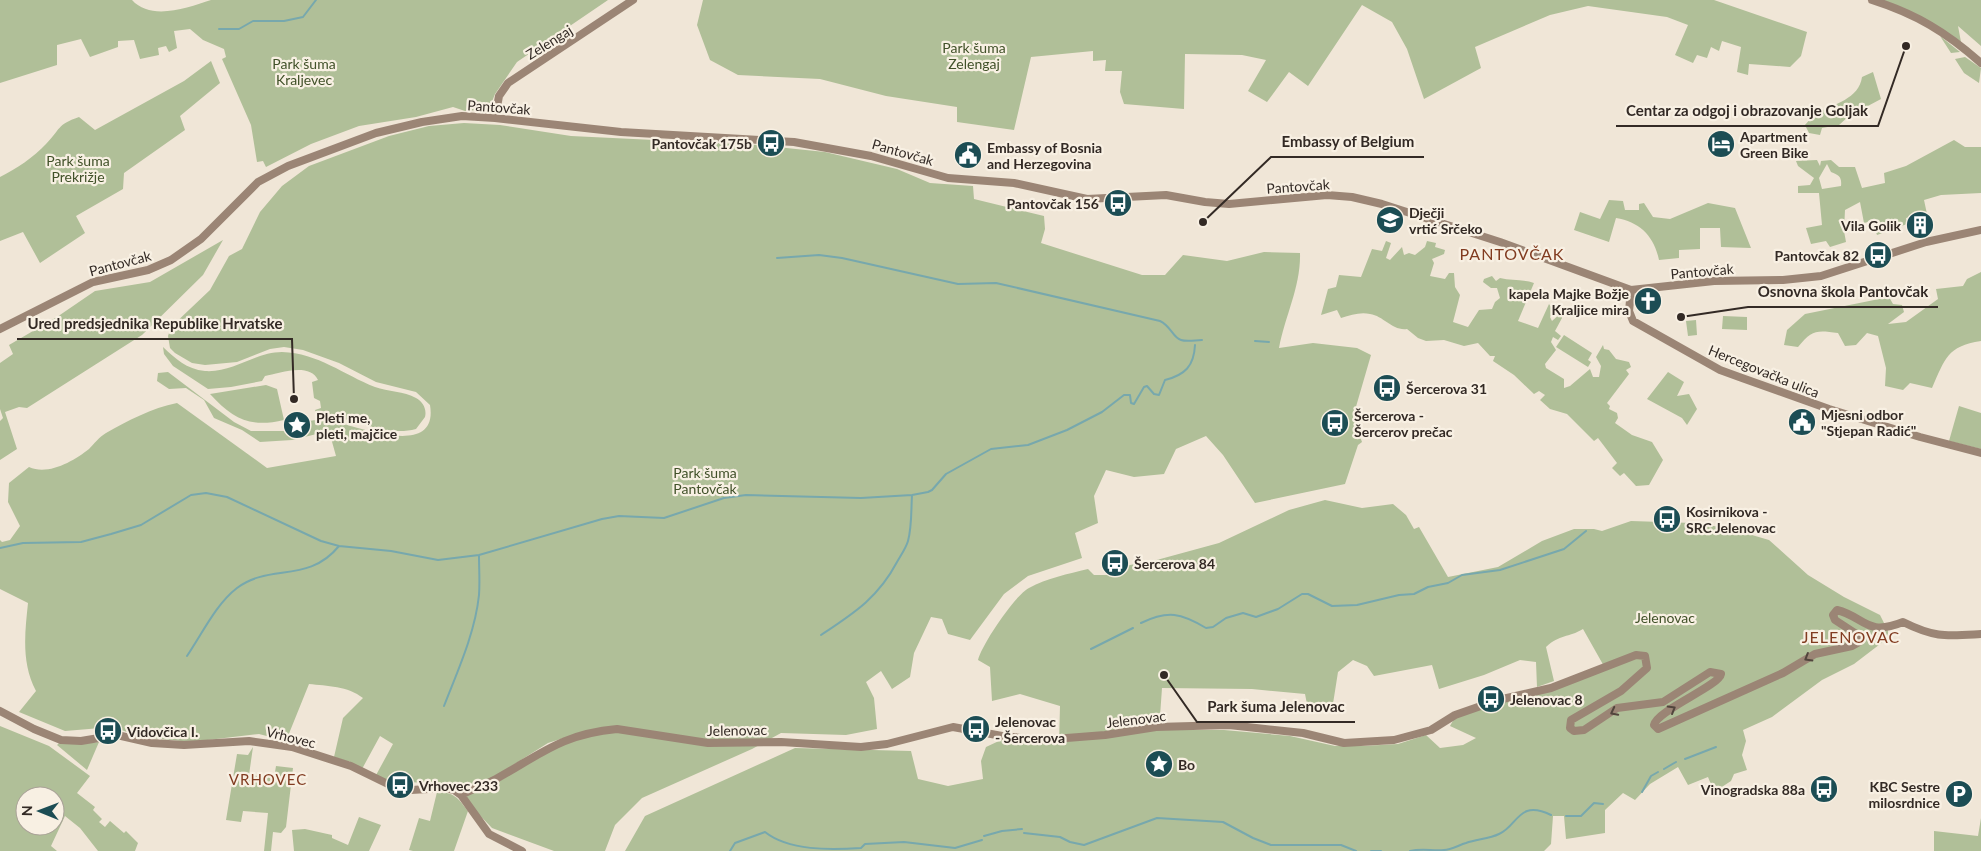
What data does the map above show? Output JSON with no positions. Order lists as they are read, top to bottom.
{
  "streets": {
    "street": [
      "Zelengaj",
      "Pantovčak",
      "Hercegovačka ulica",
      "Jelenovac",
      "Vrhovec"
    ]
  },
  "crossings": [
    ["Zelengaj", "Pantovčak"],
    ["Pantovčak", "Hercegovačka ulica"],
    ["Jelenovac", "Vrhovec"]
  ],
  "districts": ["PANTOVČAK", "JELENOVAC", "VRHOVEC"],
  "parks": [
    "Park šuma Zelengaj",
    "Park šuma Kraljevec",
    "Park šuma Prekrižje",
    "Park šuma Pantovčak",
    "Jelenovac"
  ],
  "places": {
    "other": [
      "Centar za odgoj i obrazovanje Goljak",
      "Embassy of Belgium",
      "Osnovna škola Pantovčak",
      "Ured predsjednika Republike Hrvatske",
      "Park šuma Jelenovac"
    ],
    "bus stop": [
      "Pantovčak 175b",
      "Pantovčak 156",
      "Pantovčak 82",
      "Šercerova 31",
      "Šercerova - Šercerov prečac",
      "Kosirnikova - SRC Jelenovac",
      "Šercerova 84",
      "Jelenovac 8",
      "Jelenovac - Šercerova",
      "Vidovčica I.",
      "Vrhovec 233",
      "Vinogradska 88a"
    ],
    "hotel": ["Apartment Green Bike"],
    "public building": ["Embassy of Bosnia and Herzegovina", "Mjesni odbor \"Stjepan Radić\""],
    "school or university": ["Dječji vrtić Srčeko"],
    "building": ["Vila Golik"],
    "church": ["kapela Majke Božje Kraljice mira"],
    "place": ["Pleti me, pleti, majčice", "Bo"],
    "parking": ["KBC Sestre milosrdnice"]
  },
  "north": "left"
}
